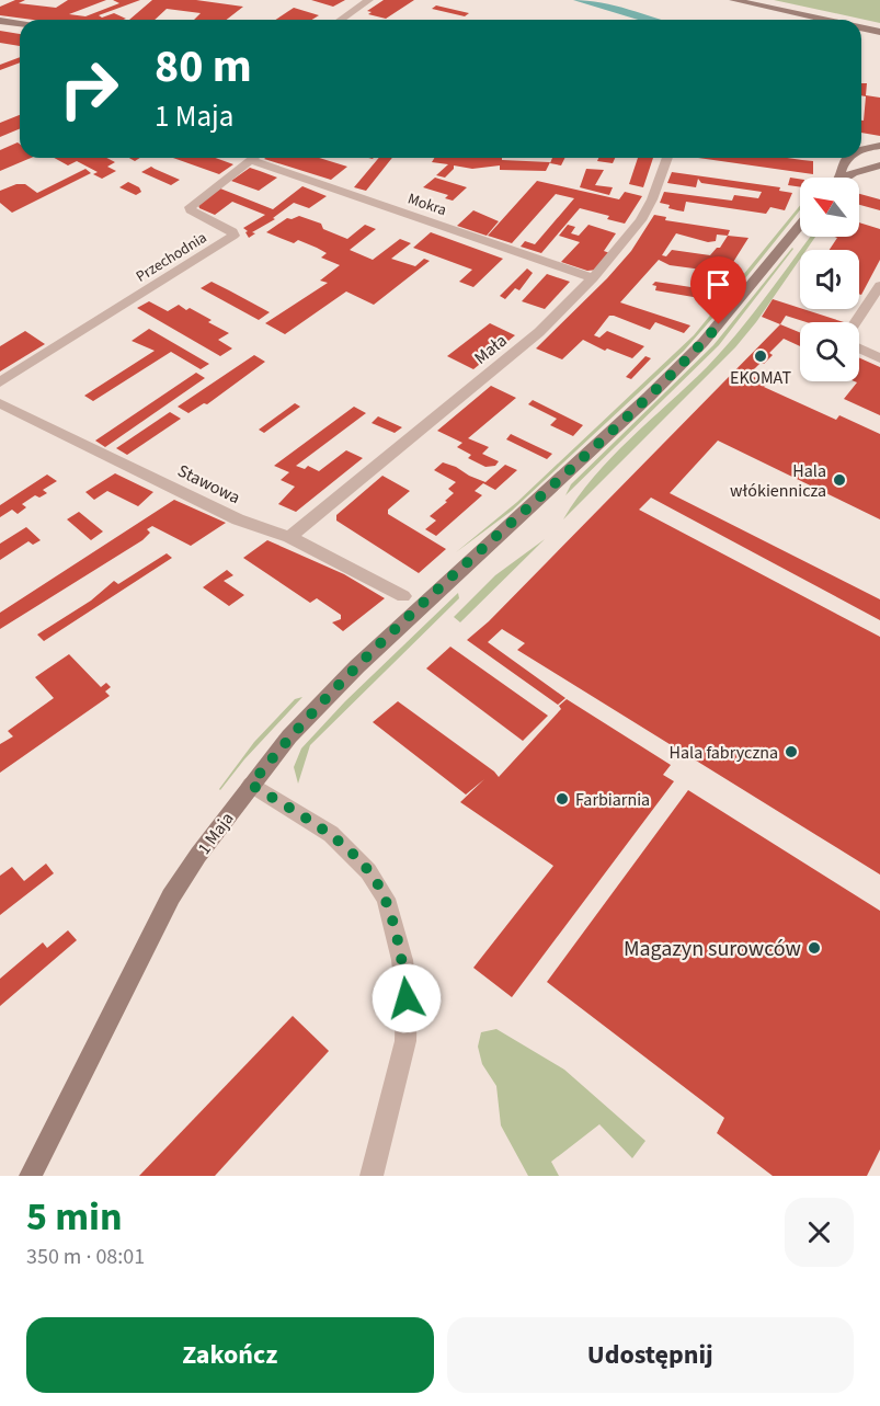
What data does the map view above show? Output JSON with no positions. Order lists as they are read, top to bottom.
{
  "streets": {
    "main road": ["1 Maja"],
    "street": [
      "Mokra",
      "Przechodnia",
      "Mała",
      "Stawowa"
    ]
  },
  "crossings": [
    ["Mokra", "Przechodnia"],
    ["Mokra", "Mała"],
    ["Mała", "Stawowa"]
  ],
  "places": [
    "EKOMAT",
    "Hala włókiennicza",
    "Hala fabryczna",
    "Farbiarnia",
    "Magazyn surowców"
  ],
  "north": "top left",
  "page": {
    "turn": ["80 m", "1 Maja"],
    "heading": ["5 min", "350 m · 08:01"],
    "buttons": ["Zakończ", "Udostępnij"]
  }
}
